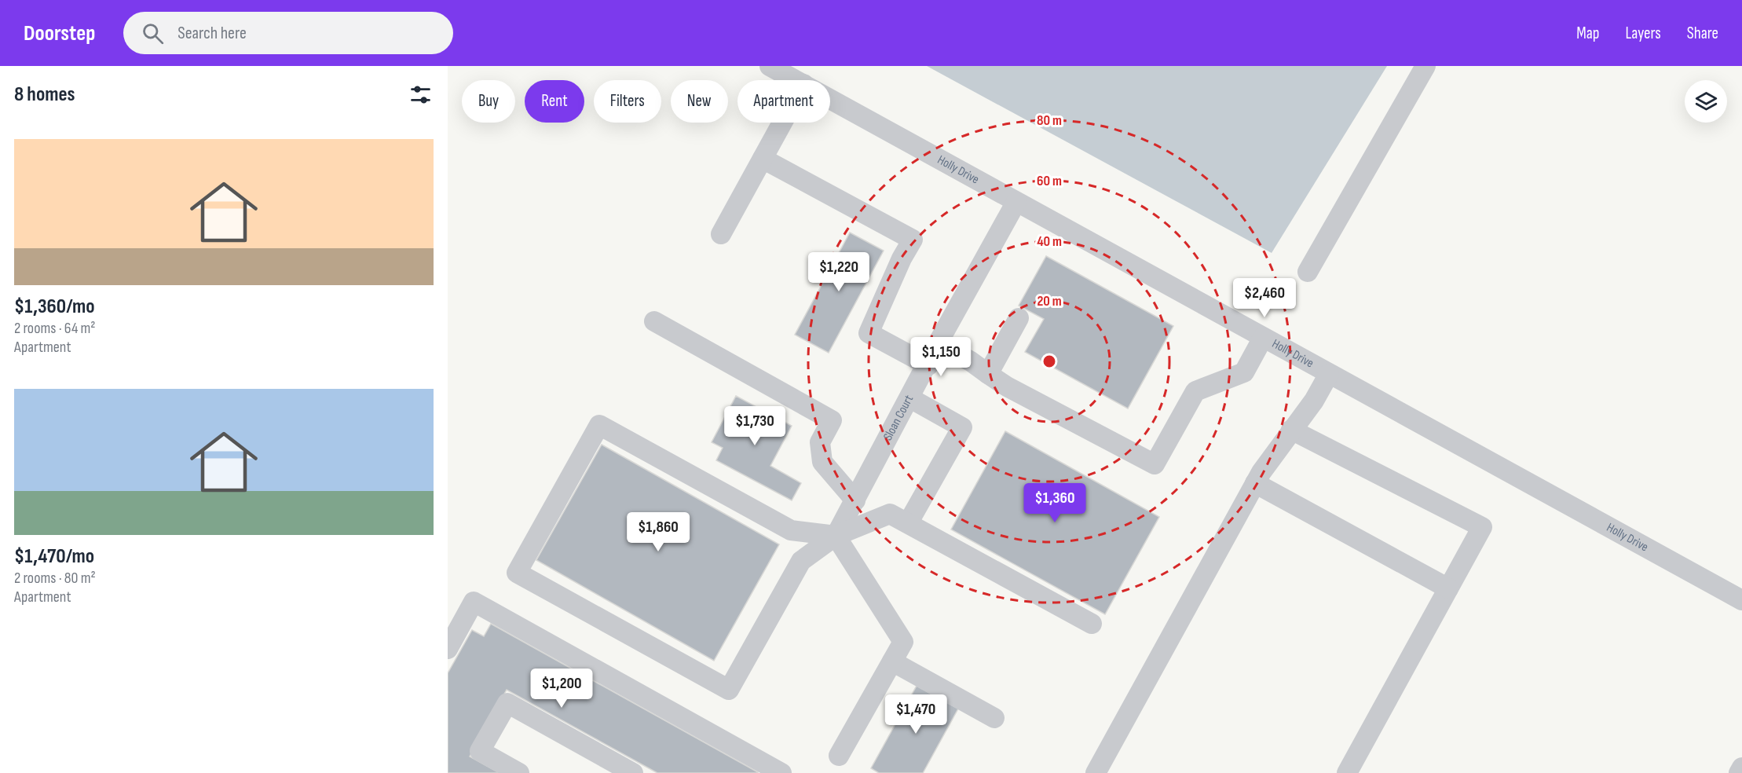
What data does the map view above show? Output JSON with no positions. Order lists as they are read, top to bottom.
{
  "streets": {
    "street": ["Holly Drive", "Sloan Court"]
  },
  "crossings": [
    ["Holly Drive", "Sloan Court"]
  ],
  "page": {
    "header": "Doorstep",
    "search": "Search here",
    "nav": ["Map", "Layers", "Share"],
    "heading": "8 homes",
    "chip": [
      "Buy",
      "Rent",
      "Filters",
      "New",
      "Apartment"
    ],
    "list": [
      {
        "name": "$1,360/mo",
        "note": "2 rooms · 64 m² · Apartment"
      },
      {
        "name": "$1,470/mo",
        "note": "2 rooms · 80 m² · Apartment"
      }
    ],
    "price": [
      "$1,220",
      "$2,460",
      "$1,150",
      "$1,730",
      "$1,360",
      "$1,860",
      "$1,200",
      "$1,470"
    ]
  },
  "rings": [
    "80 m",
    "60 m",
    "40 m",
    "20 m"
  ]
}
